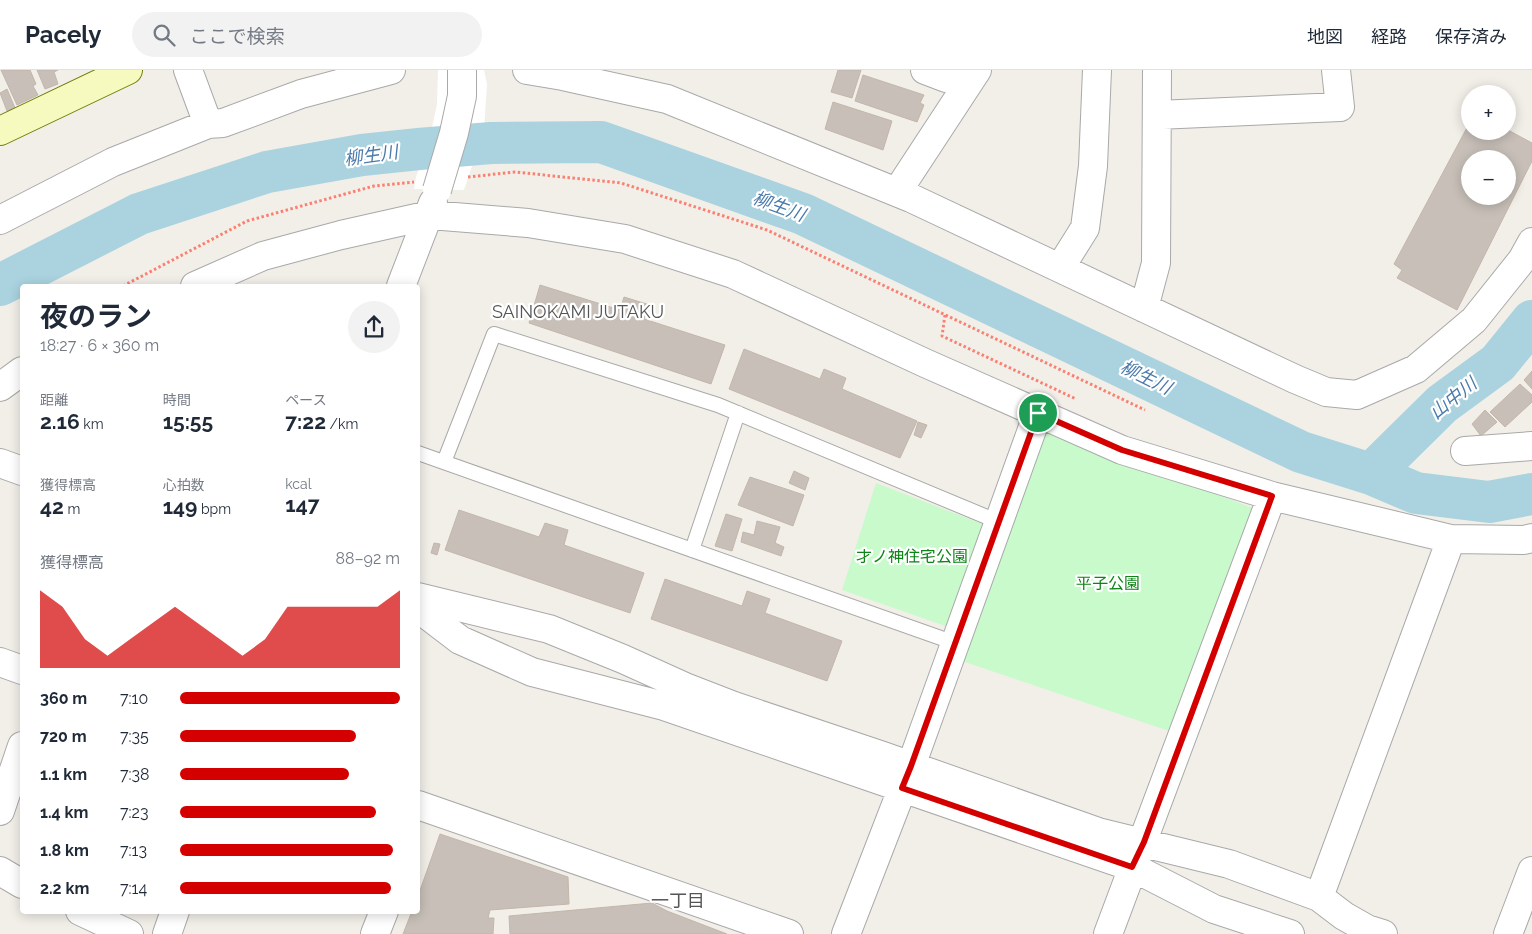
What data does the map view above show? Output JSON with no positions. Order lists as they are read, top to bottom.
{
  "districts": ["SAINOKAMI JUTAKU", "一丁目"],
  "water": ["柳生川", "山中川"],
  "parks": ["才ノ神住宅公園", "平子公園"],
  "page": {
    "header": "Pacely",
    "search": "ここで検索",
    "nav": ["地図", "経路", "保存済み"],
    "map_buttons": ["+", "−"],
    "heading": ["夜のラン", "18:27 · 6 × 360 m"],
    "stats": [
      ["距離", "2.16 km"],
      ["時間", "15:55"],
      ["ペース", "7:22 /km"],
      ["獲得標高", "42 m"],
      ["心拍数", "149 bpm"],
      ["kcal", "147"]
    ],
    "chart": ["獲得標高", "88–92 m"],
    "list": [
      {
        "name": "360 m",
        "note": "7:10"
      },
      {
        "name": "720 m",
        "note": "7:35"
      },
      {
        "name": "1.1 km",
        "note": "7:38"
      },
      {
        "name": "1.4 km",
        "note": "7:23"
      },
      {
        "name": "1.8 km",
        "note": "7:13"
      },
      {
        "name": "2.2 km",
        "note": "7:14"
      }
    ]
  }
}
